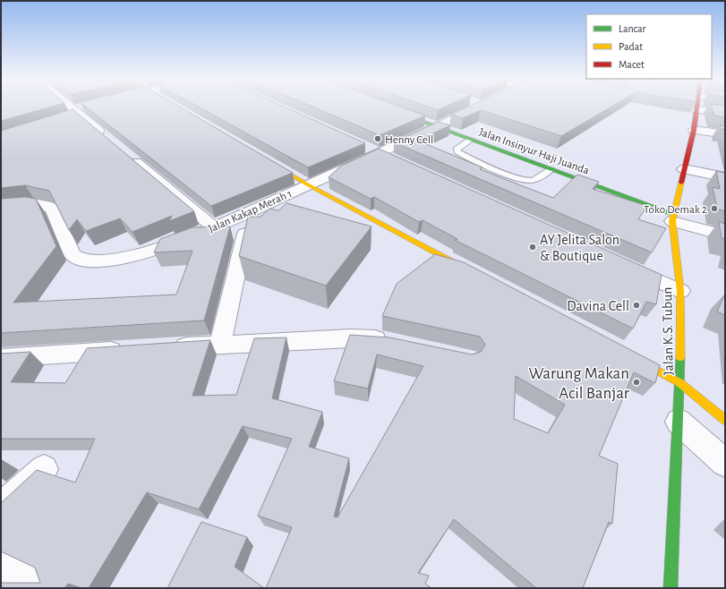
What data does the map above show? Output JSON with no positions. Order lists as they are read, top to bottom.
{
  "streets": {
    "street": ["Jalan Insinyur Haji Juanda", "Jalan Kakap Merah 1", "Jalan K.S. Tubun"]
  },
  "crossings": [
    ["Jalan Insinyur Haji Juanda", "Jalan Kakap Merah 1"],
    ["Jalan Insinyur Haji Juanda", "Jalan K.S. Tubun"]
  ],
  "places": [
    "Henny Cell",
    "Toko Demak 2",
    "AY Jelita Salon & Boutique",
    "Davina Cell",
    "Warung Makan Acil Banjar"
  ],
  "legend": ["Lancar", "Padat", "Macet"]
}
